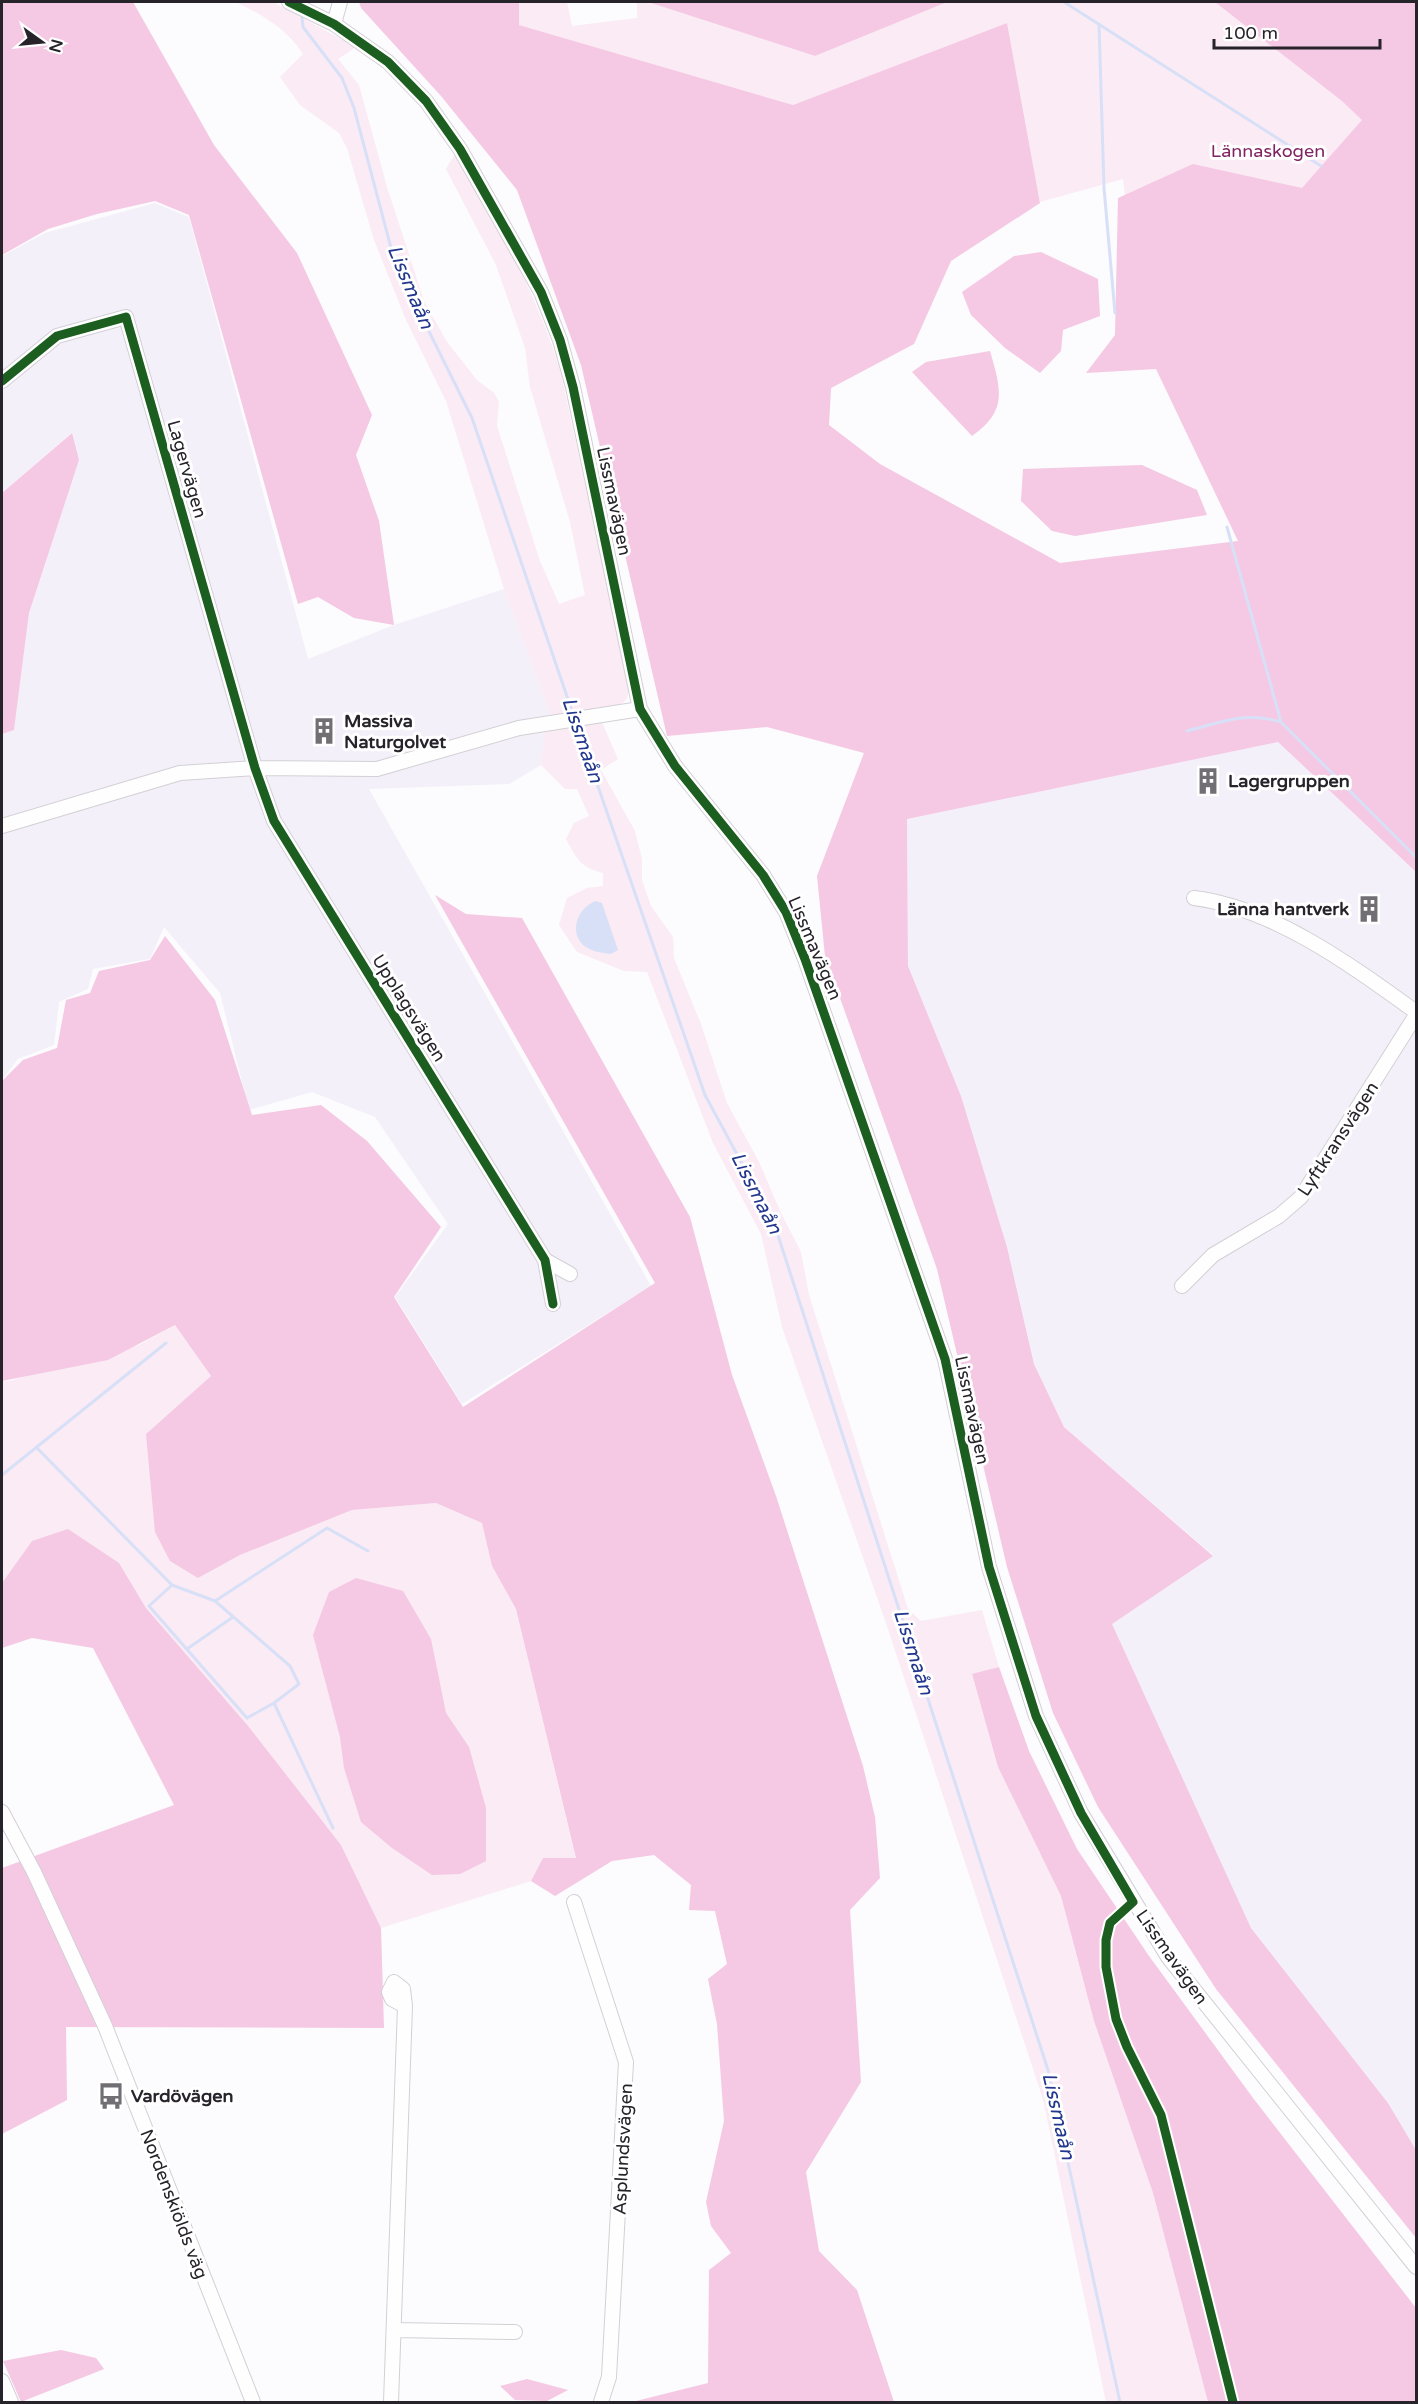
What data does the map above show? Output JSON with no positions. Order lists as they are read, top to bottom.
{
  "streets": {
    "street": [
      "Lagervägen",
      "Lissmavägen",
      "Upplagsvägen",
      "Lyftkransvägen",
      "Asplundsvägen",
      "Nordenskiölds väg"
    ]
  },
  "crossings": [
    ["Lagervägen", "Upplagsvägen"]
  ],
  "water": ["Lissmaån"],
  "parks": ["Lännaskogen"],
  "places": {
    "building": ["Massiva Naturgolvet", "Lagergruppen", "Länna hantverk"],
    "bus stop": ["Vardövägen"]
  },
  "scale_bar": "100 m",
  "north": "right"
}
